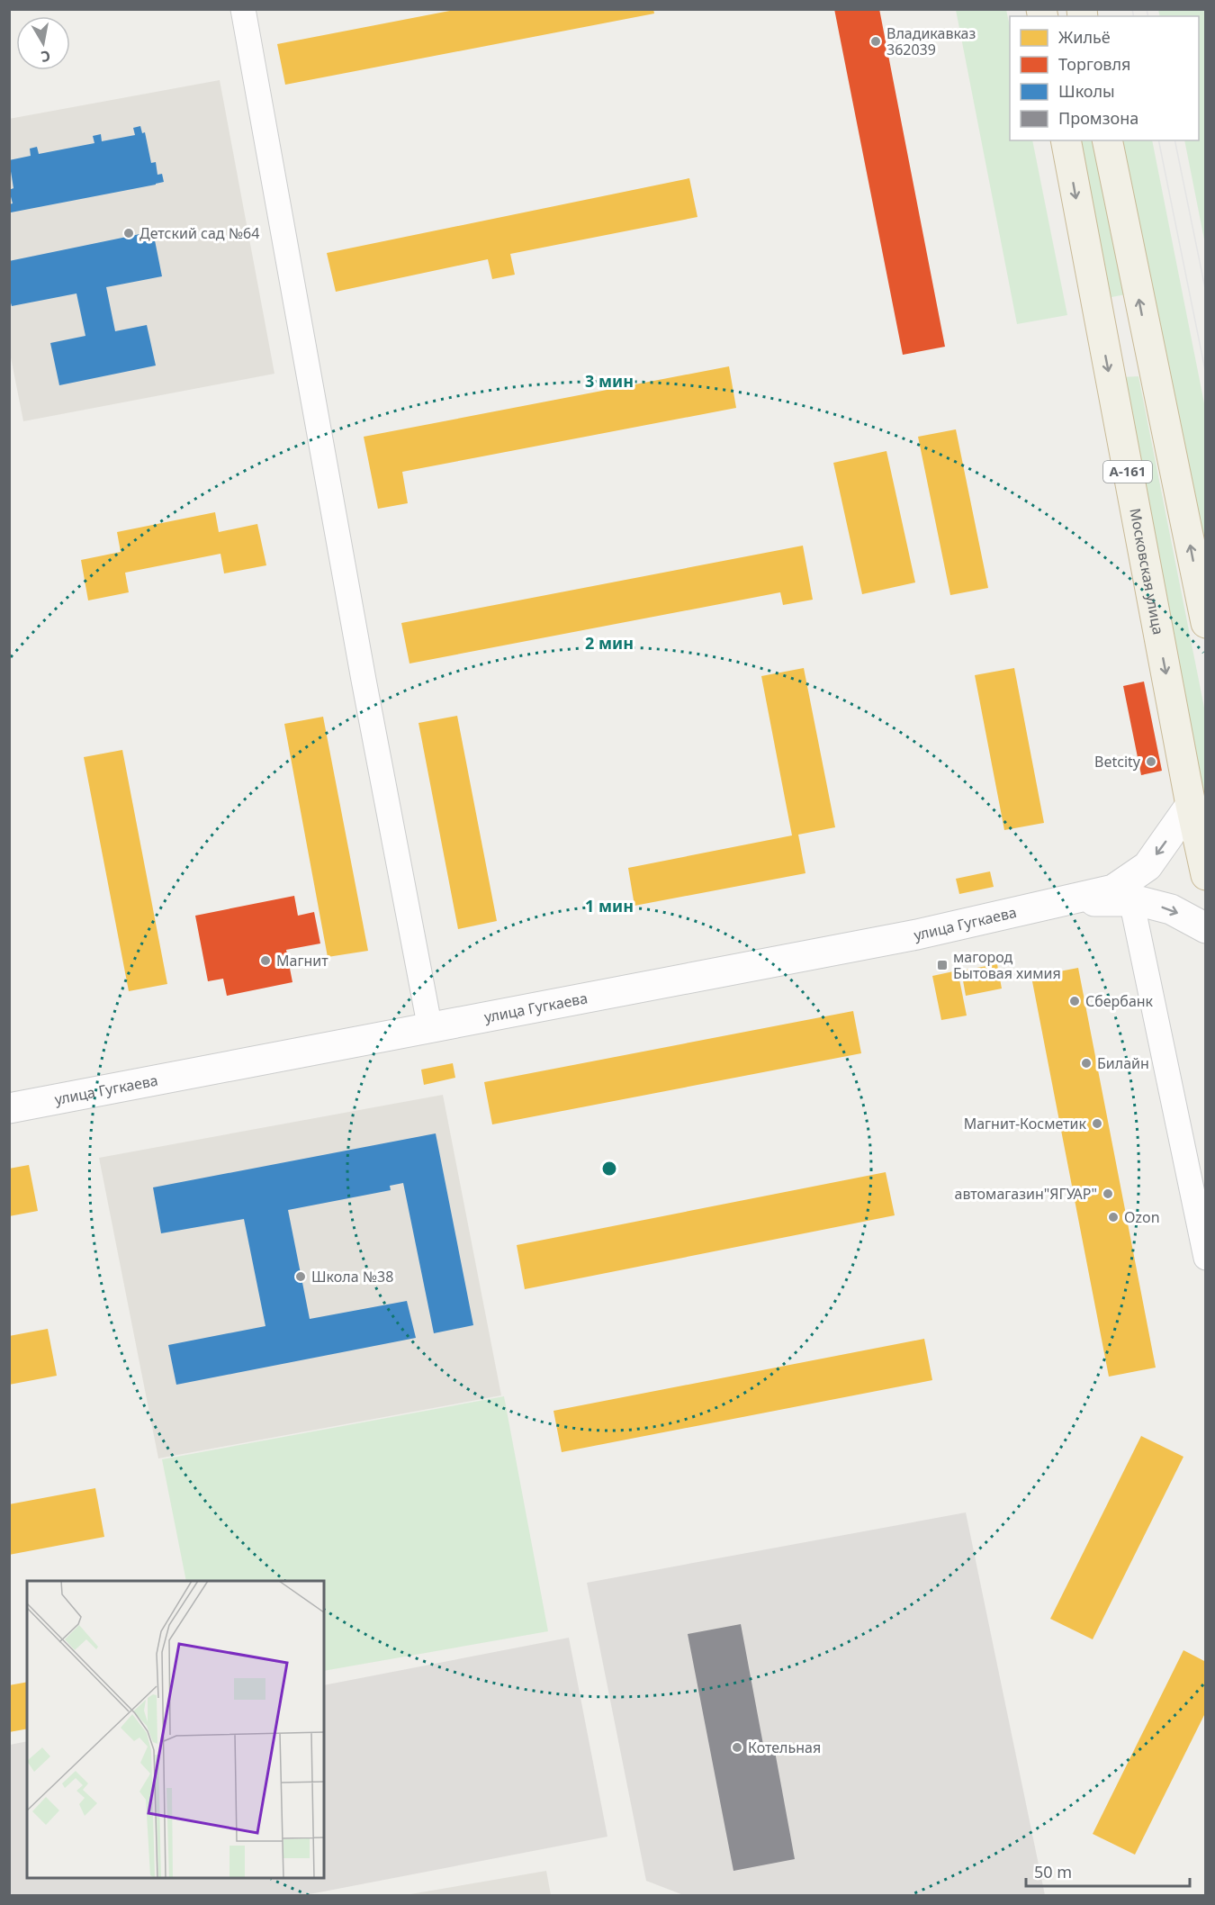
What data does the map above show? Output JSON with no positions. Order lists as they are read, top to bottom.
{
  "streets": {
    "highway": ["А-161", "Московская улица"],
    "street": ["улица Гугкаева"]
  },
  "crossings": [
    ["Московская улица", "улица Гугкаева"]
  ],
  "places": {
    "other": [
      "Владикавказ 362039",
      "Детский сад №64",
      "Betcity",
      "Магнит",
      "Сбербанк",
      "Билайн",
      "Магнит-Косметик",
      "автомагазин\"ЯГУАР\"",
      "Ozon",
      "Школа №38",
      "Котельная"
    ],
    "transit": ["магород Бытовая химия"]
  },
  "legend": [
    "Жильё",
    "Торговля",
    "Школы",
    "Промзона"
  ],
  "scale_bar": "50 m",
  "north": "bottom",
  "rings": ["3 мин", "2 мин", "1 мин"]
}
